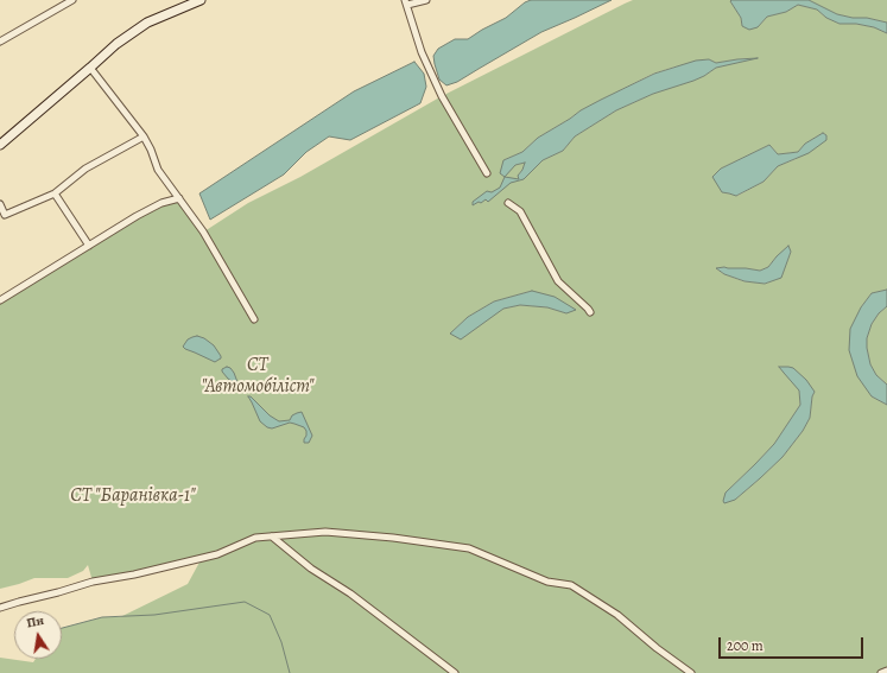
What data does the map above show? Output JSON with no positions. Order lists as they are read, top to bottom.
{
  "parks": ["СТ \"Автомобіліст\"", "СТ \"Баранівка-1\""],
  "scale_bar": "200 m",
  "north": "top"
}
